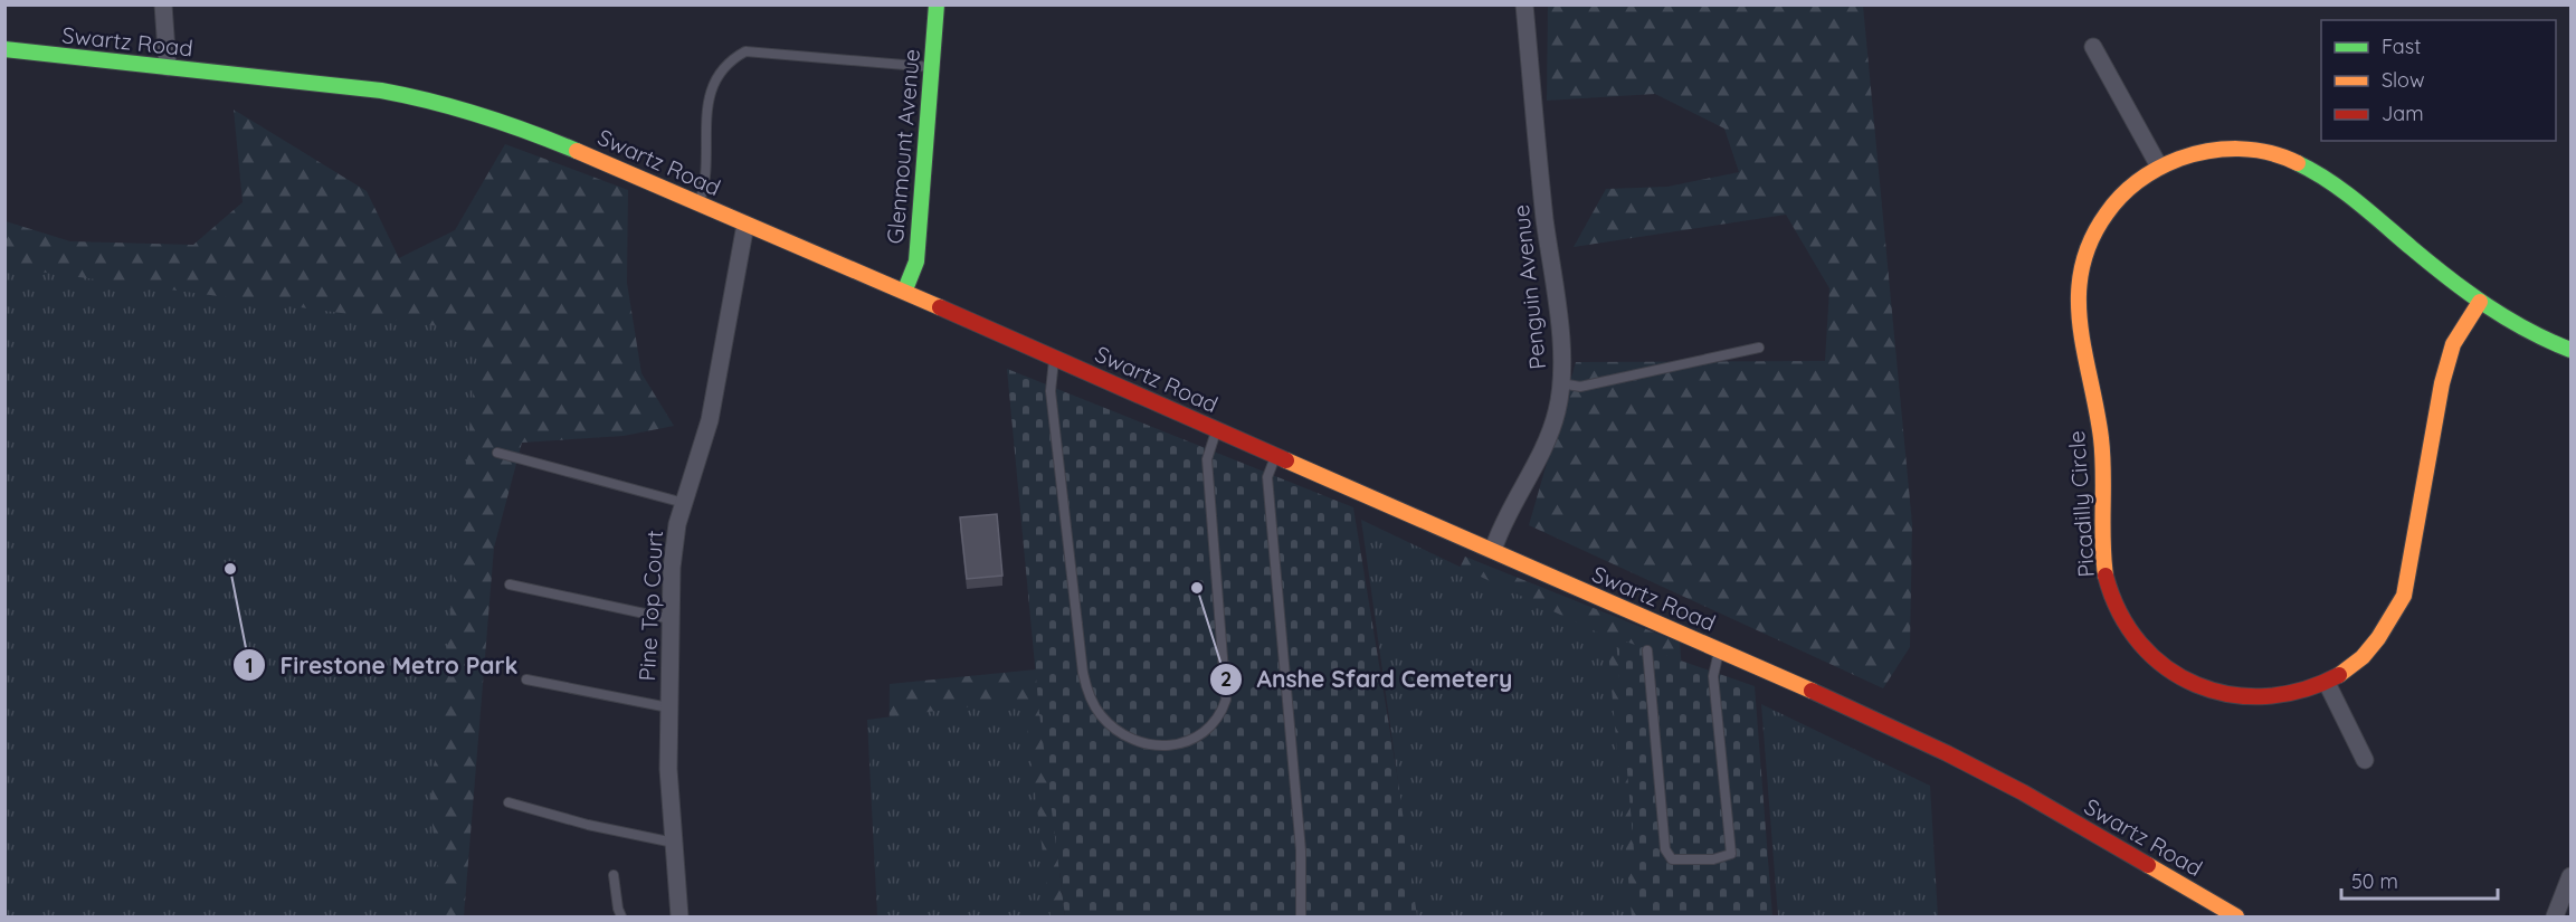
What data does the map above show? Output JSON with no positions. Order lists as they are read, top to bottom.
{
  "streets": {
    "street": [
      "Swartz Road",
      "Glenmount Avenue",
      "Penguin Avenue",
      "Picadilly Circle",
      "Pine Top Court"
    ]
  },
  "crossings": [
    ["Swartz Road", "Glenmount Avenue"],
    ["Swartz Road", "Penguin Avenue"],
    ["Swartz Road", "Pine Top Court"]
  ],
  "places": ["Firestone Metro Park", "Anshe Sfard Cemetery"],
  "legend": ["Fast", "Slow", "Jam"],
  "scale_bar": "50 m"
}
